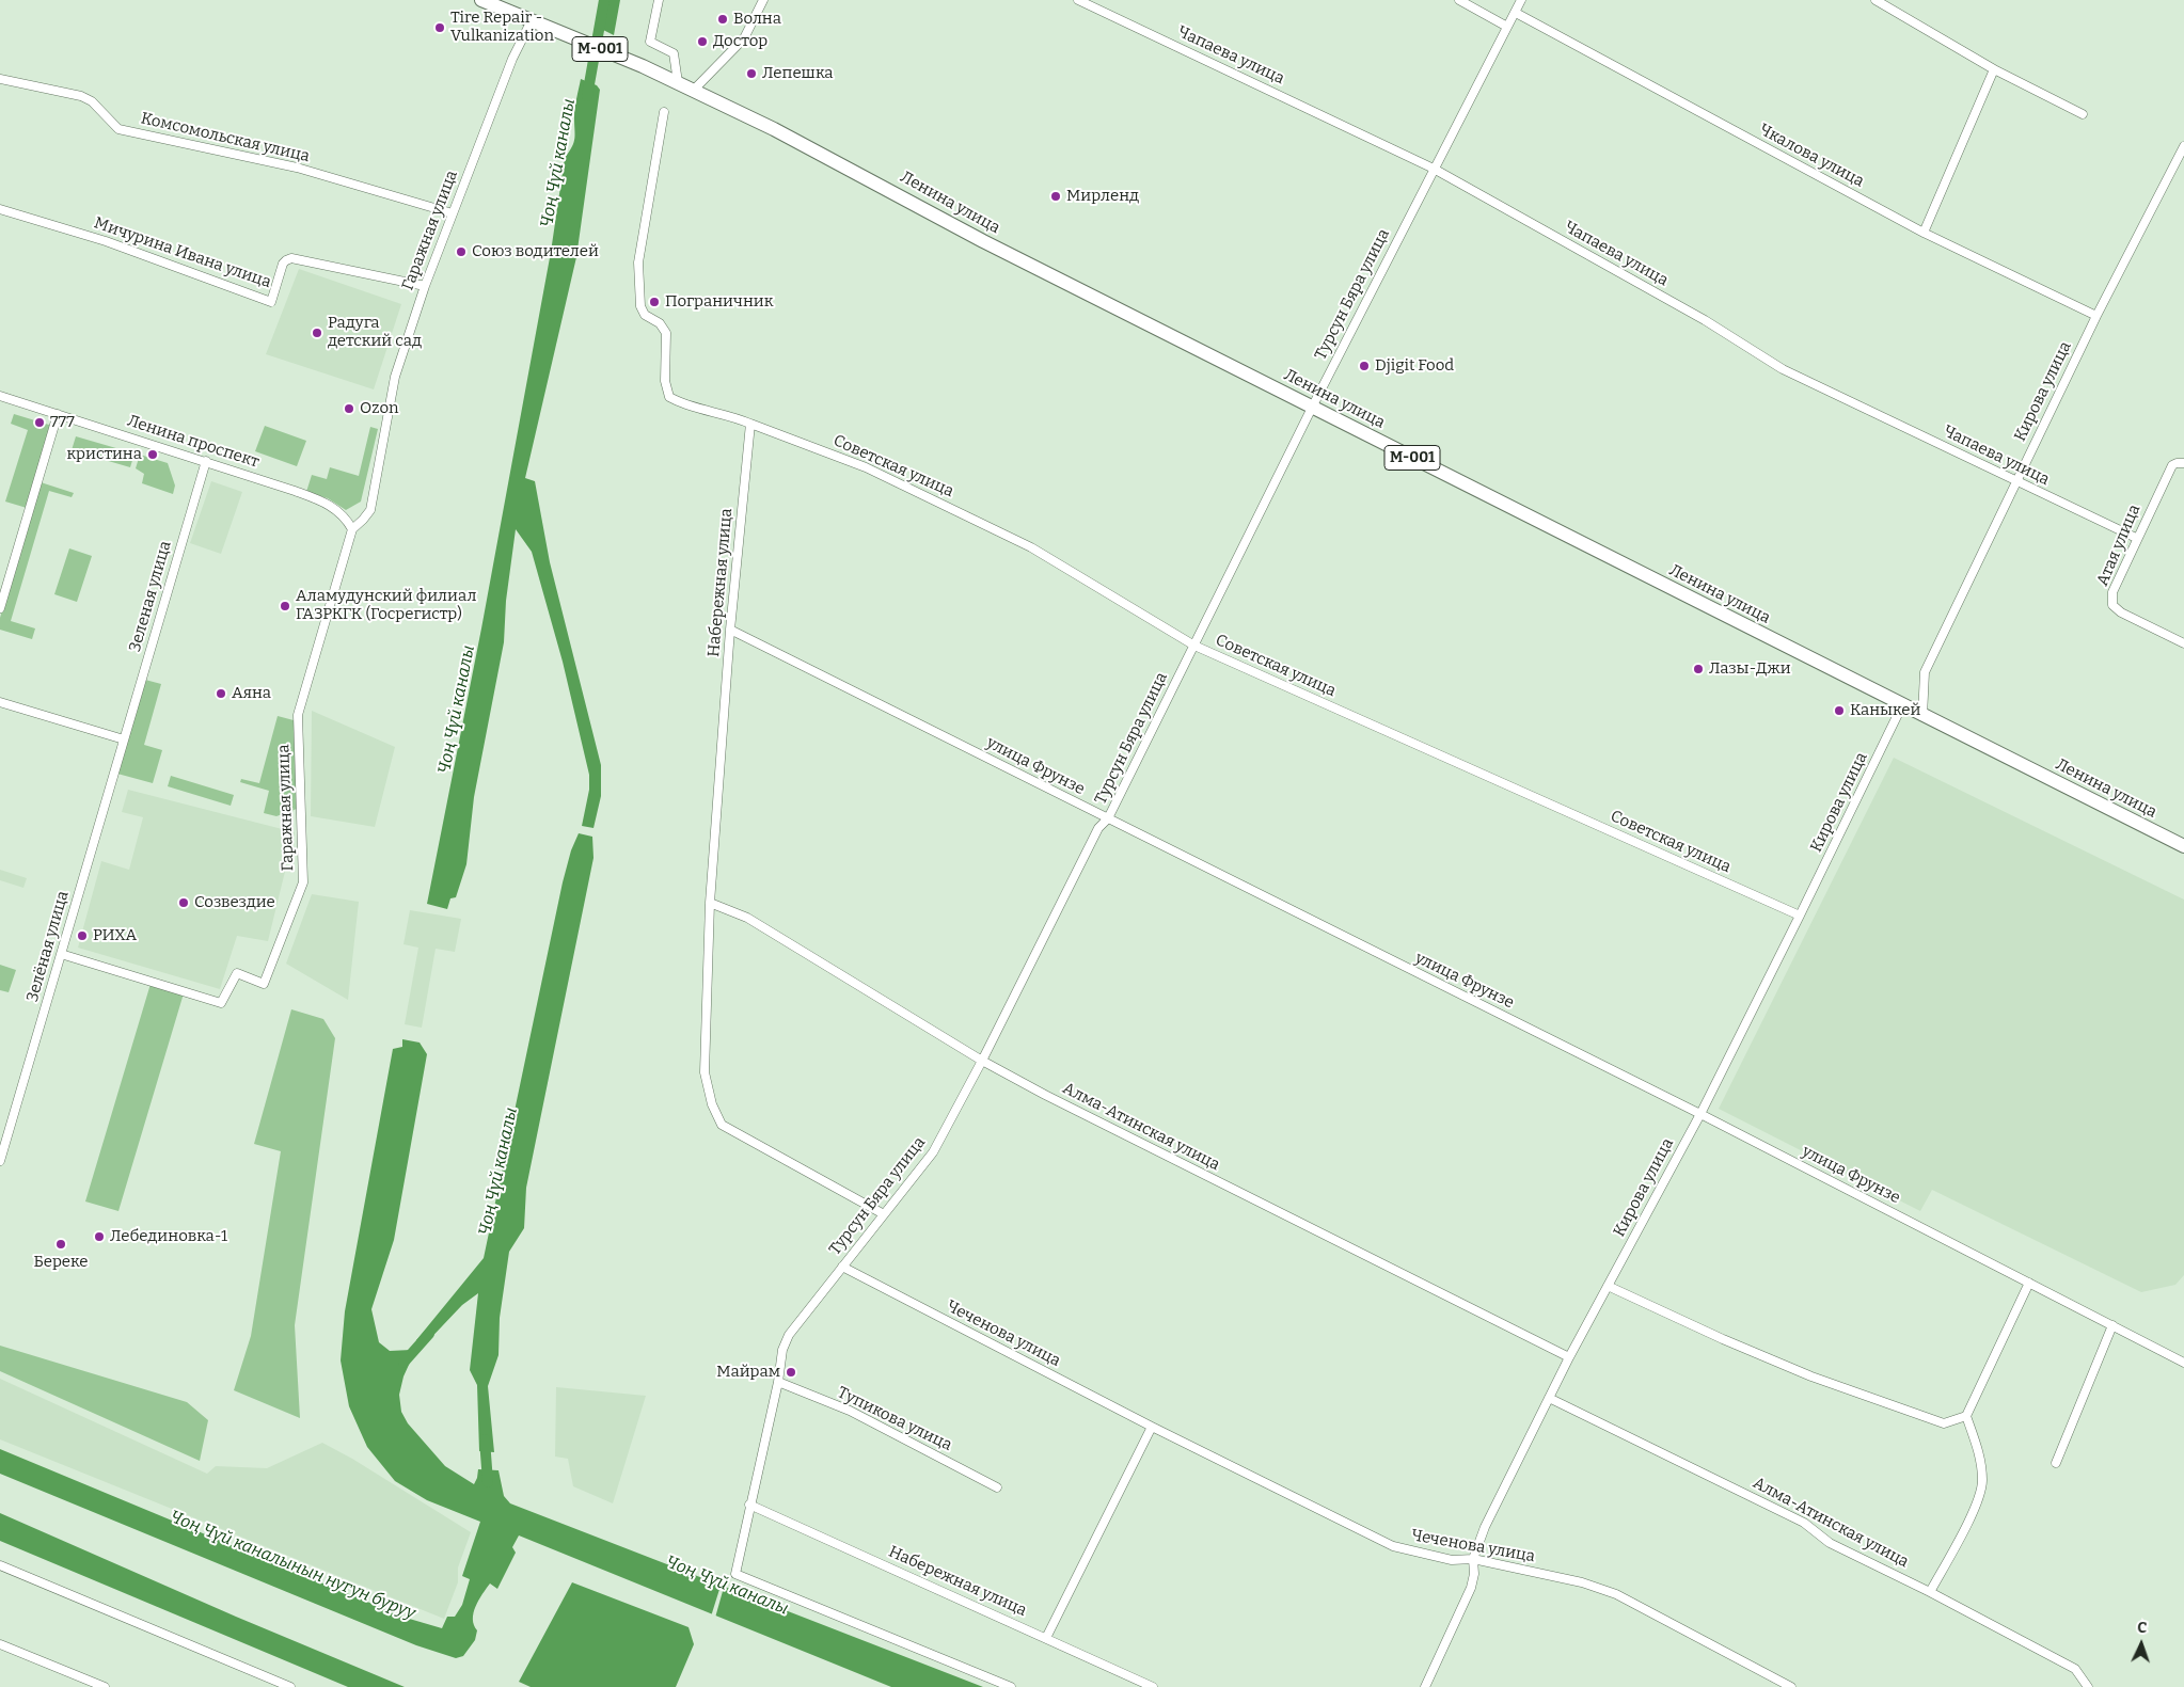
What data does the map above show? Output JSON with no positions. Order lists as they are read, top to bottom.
{
  "streets": {
    "main road": ["М-001", "Ленина улица"],
    "street": [
      "Чапаева улица",
      "Комсомольская улица",
      "Чкалова улица",
      "Гаражная улица",
      "Мичурина Ивана улица",
      "Турсун Бяра улица",
      "Кирова улица",
      "Ленина проспект",
      "Советская улица",
      "Атая улица",
      "Набережная улица",
      "Зеленая улица",
      "улица Фрунзе",
      "Зелёная улица",
      "Алма-Атинская улица",
      "Чеченова улица",
      "Тупикова улица"
    ]
  },
  "crossings": [
    ["М-001", "Ленина улица"],
    ["М-001", "Гаражная улица"],
    ["Чапаева улица", "Турсун Бяра улица"],
    ["Чапаева улица", "Кирова улица"],
    ["Чапаева улица", "Атая улица"],
    ["Комсомольская улица", "Гаражная улица"],
    ["Чкалова улица", "Турсун Бяра улица"],
    ["Чкалова улица", "Кирова улица"],
    ["Ленина улица", "Гаражная улица"],
    ["Ленина улица", "Турсун Бяра улица"],
    ["Ленина улица", "Кирова улица"],
    ["Гаражная улица", "Мичурина Ивана улица"],
    ["Гаражная улица", "Ленина проспект"],
    ["Гаражная улица", "Зелёная улица"],
    ["Турсун Бяра улица", "Советская улица"],
    ["Турсун Бяра улица", "Набережная улица"],
    ["Турсун Бяра улица", "улица Фрунзе"],
    ["Турсун Бяра улица", "Алма-Атинская улица"],
    ["Турсун Бяра улица", "Чеченова улица"],
    ["Турсун Бяра улица", "Тупикова улица"],
    ["Кирова улица", "Советская улица"],
    ["Кирова улица", "улица Фрунзе"],
    ["Кирова улица", "Алма-Атинская улица"],
    ["Кирова улица", "Чеченова улица"],
    ["Ленина проспект", "Зеленая улица"],
    ["Советская улица", "Набережная улица"],
    ["Набережная улица", "улица Фрунзе"],
    ["Набережная улица", "Алма-Атинская улица"],
    ["Зеленая улица", "Зелёная улица"]
  ],
  "water": ["Чоң Чүй каналы", "Чоң Чүй каналынын нугун буруу"],
  "places": [
    "Волна",
    "Tire Repair - Vulkanization",
    "Достор",
    "Лепешка",
    "Мирленд",
    "Союз водителей",
    "Пограничник",
    "Радуга детский сад",
    "Djigit Food",
    "Ozon",
    "777",
    "кристина",
    "Аламудунский филиал ГАЗРКГК (Госрегистр)",
    "Лазы-Джи",
    "Аяна",
    "Каныкей",
    "Созвездие",
    "РИХА",
    "Лебединовка-1",
    "Береке",
    "Майрам"
  ],
  "north": "top"
}
